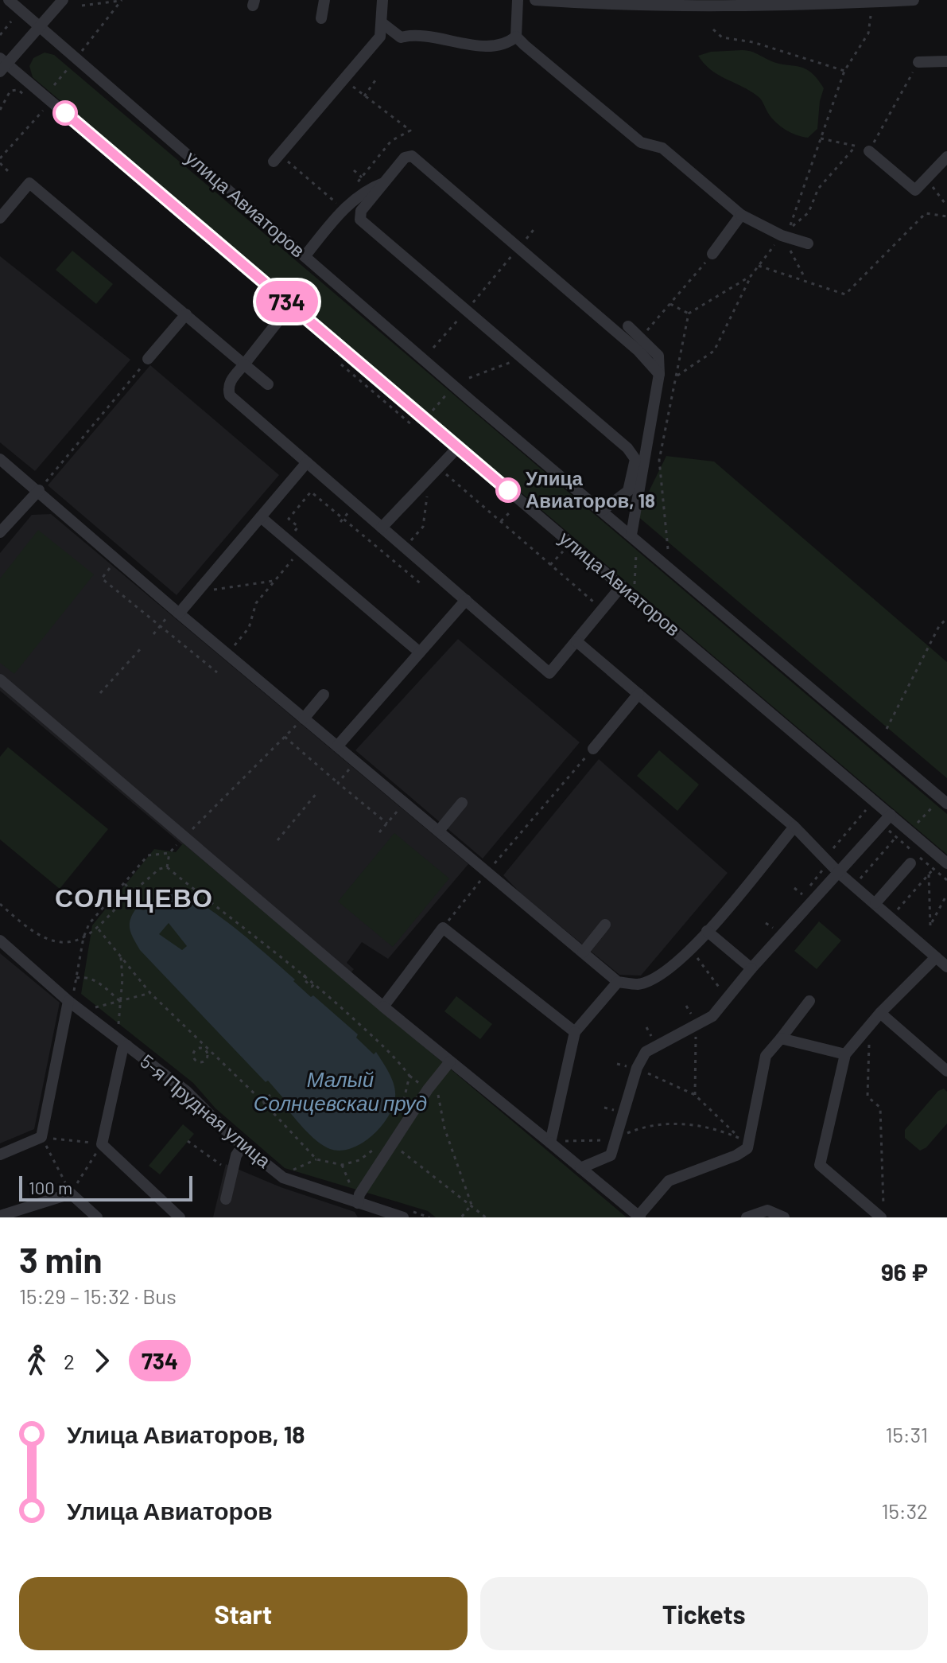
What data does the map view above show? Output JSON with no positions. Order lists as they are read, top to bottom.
{
  "streets": {
    "street": ["улица Авиаторов", "5-я Прудная улица"]
  },
  "districts": ["СОЛНЦЕВО"],
  "water": ["Малый Солнцевскаи пруд"],
  "places": ["Улица Авиаторов, 18"],
  "lines": ["bus line 734"],
  "scale_bar": "100 m",
  "page": {
    "on_map": "734",
    "scale": "100 m",
    "heading": ["3 min", "15:29 – 15:32 · Bus", "96 ₽"],
    "legs": ["2", "734"],
    "list": [
      {
        "name": "Улица Авиаторов, 18",
        "value": "15:31"
      },
      {
        "name": "Улица Авиаторов",
        "value": "15:32"
      }
    ],
    "buttons": ["Start", "Tickets"]
  }
}
